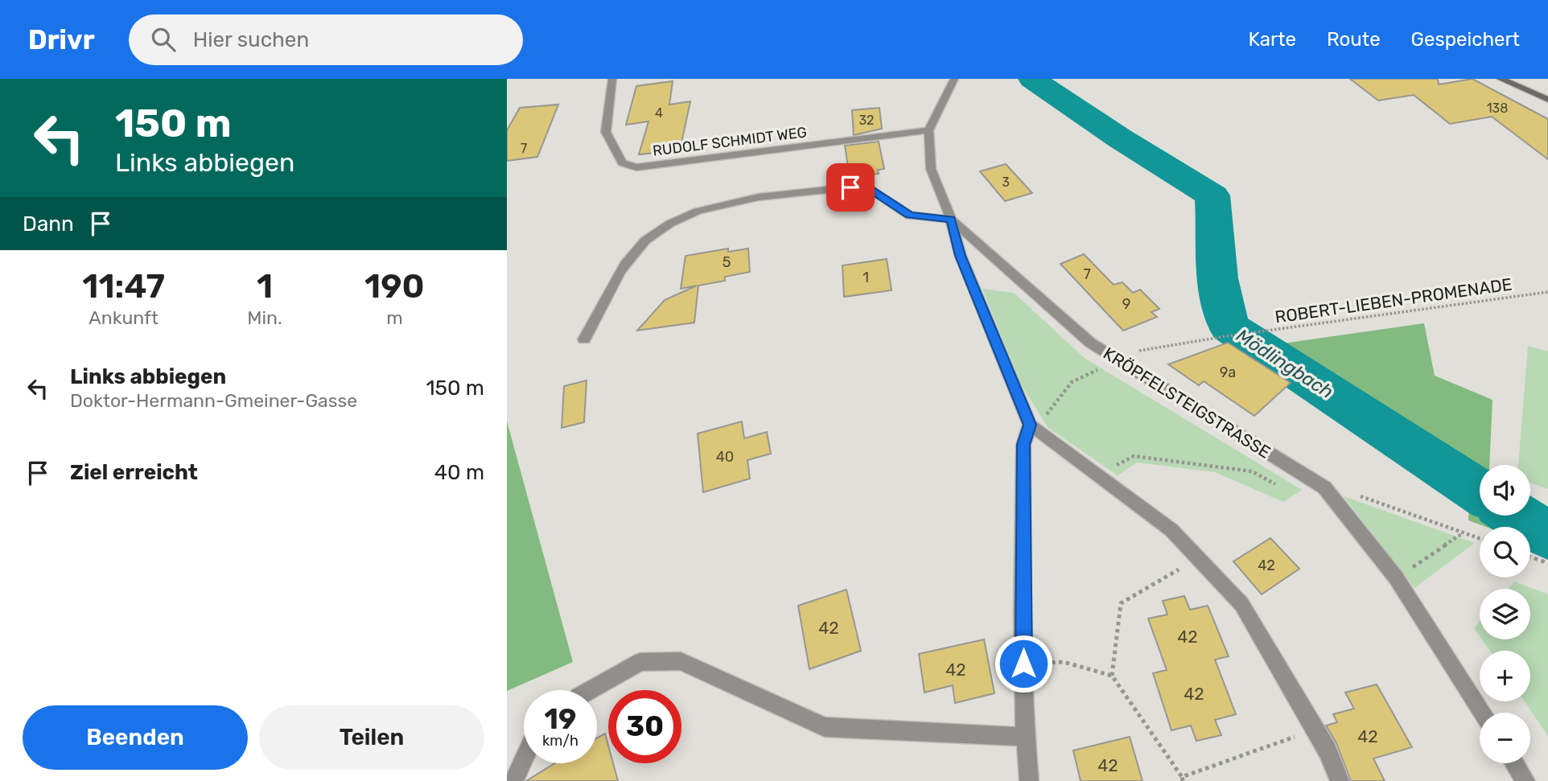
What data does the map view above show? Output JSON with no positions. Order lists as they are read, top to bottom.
{
  "streets": {
    "street": ["RUDOLF SCHMIDT WEG", "KRÖPFELSTEIGSTRASSE"],
    "path": ["ROBERT-LIEBEN-PROMENADE"]
  },
  "crossings": [
    ["RUDOLF SCHMIDT WEG", "KRÖPFELSTEIGSTRASSE"],
    ["ROBERT-LIEBEN-PROMENADE", "KRÖPFELSTEIGSTRASSE"]
  ],
  "water": ["Mödlingbach"],
  "house_numbers": [
    "138",
    "4",
    "32",
    "7",
    "3",
    "5",
    "7",
    "1",
    "9",
    "9a",
    "40",
    "42",
    "42",
    "42",
    "42",
    "42",
    "42",
    "42"
  ],
  "page": {
    "header": "Drivr",
    "search": "Hier suchen",
    "nav": ["Karte", "Route", "Gespeichert"],
    "turn": ["150 m", "Links abbiegen"],
    "then": "Dann",
    "eta": [
      "11:47",
      "Ankunft",
      "1",
      "Min.",
      "190",
      "m"
    ],
    "list": [
      {
        "name": "Links abbiegen",
        "note": "Doktor-Hermann-Gmeiner-Gasse",
        "value": "150 m"
      },
      {
        "name": "Ziel erreicht",
        "value": "40 m"
      }
    ],
    "map_buttons": ["+", "−"],
    "speed": "19 km/h",
    "limit": "30",
    "buttons": ["Beenden", "Teilen"]
  }
}
